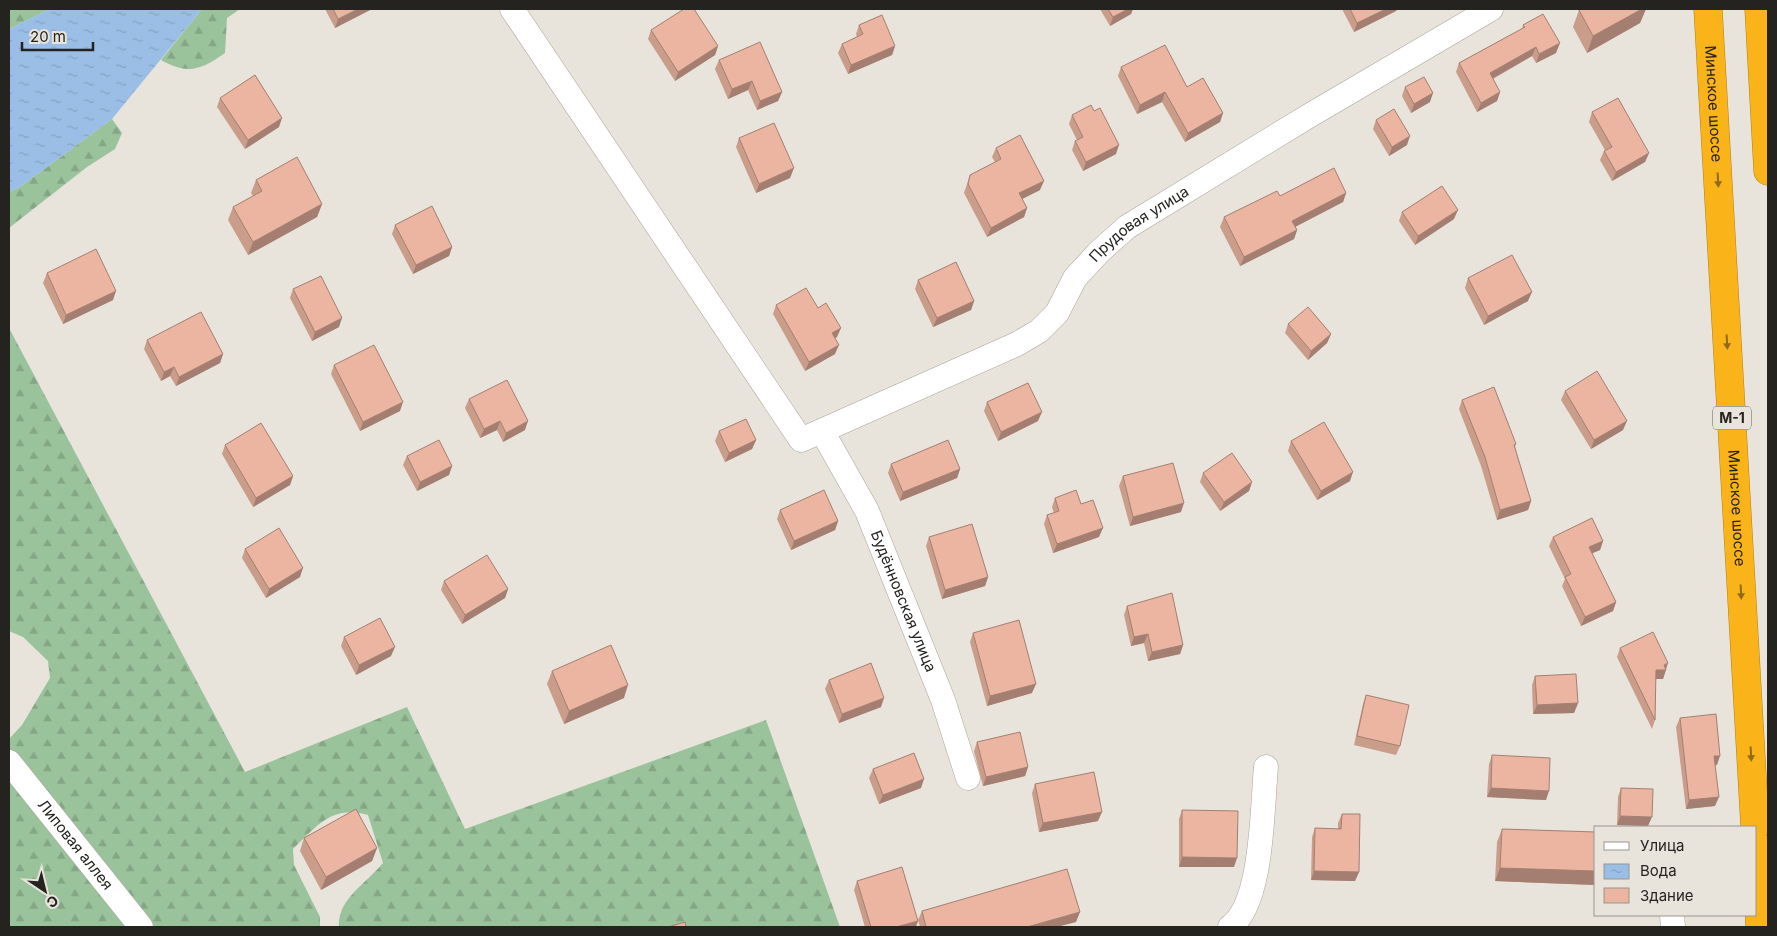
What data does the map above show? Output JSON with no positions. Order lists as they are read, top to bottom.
{
  "streets": {
    "highway": ["Минское шоссе", "М-1"],
    "street": ["Прудовая улица", "Будённовская улица", "Липовая аллея"]
  },
  "crossings": [
    ["Прудовая улица", "Будённовская улица"]
  ],
  "one_way": ["Минское шоссе"],
  "legend": ["Улица", "Вода", "Здание"],
  "scale_bar": "20 m",
  "north": "bottom right"
}
